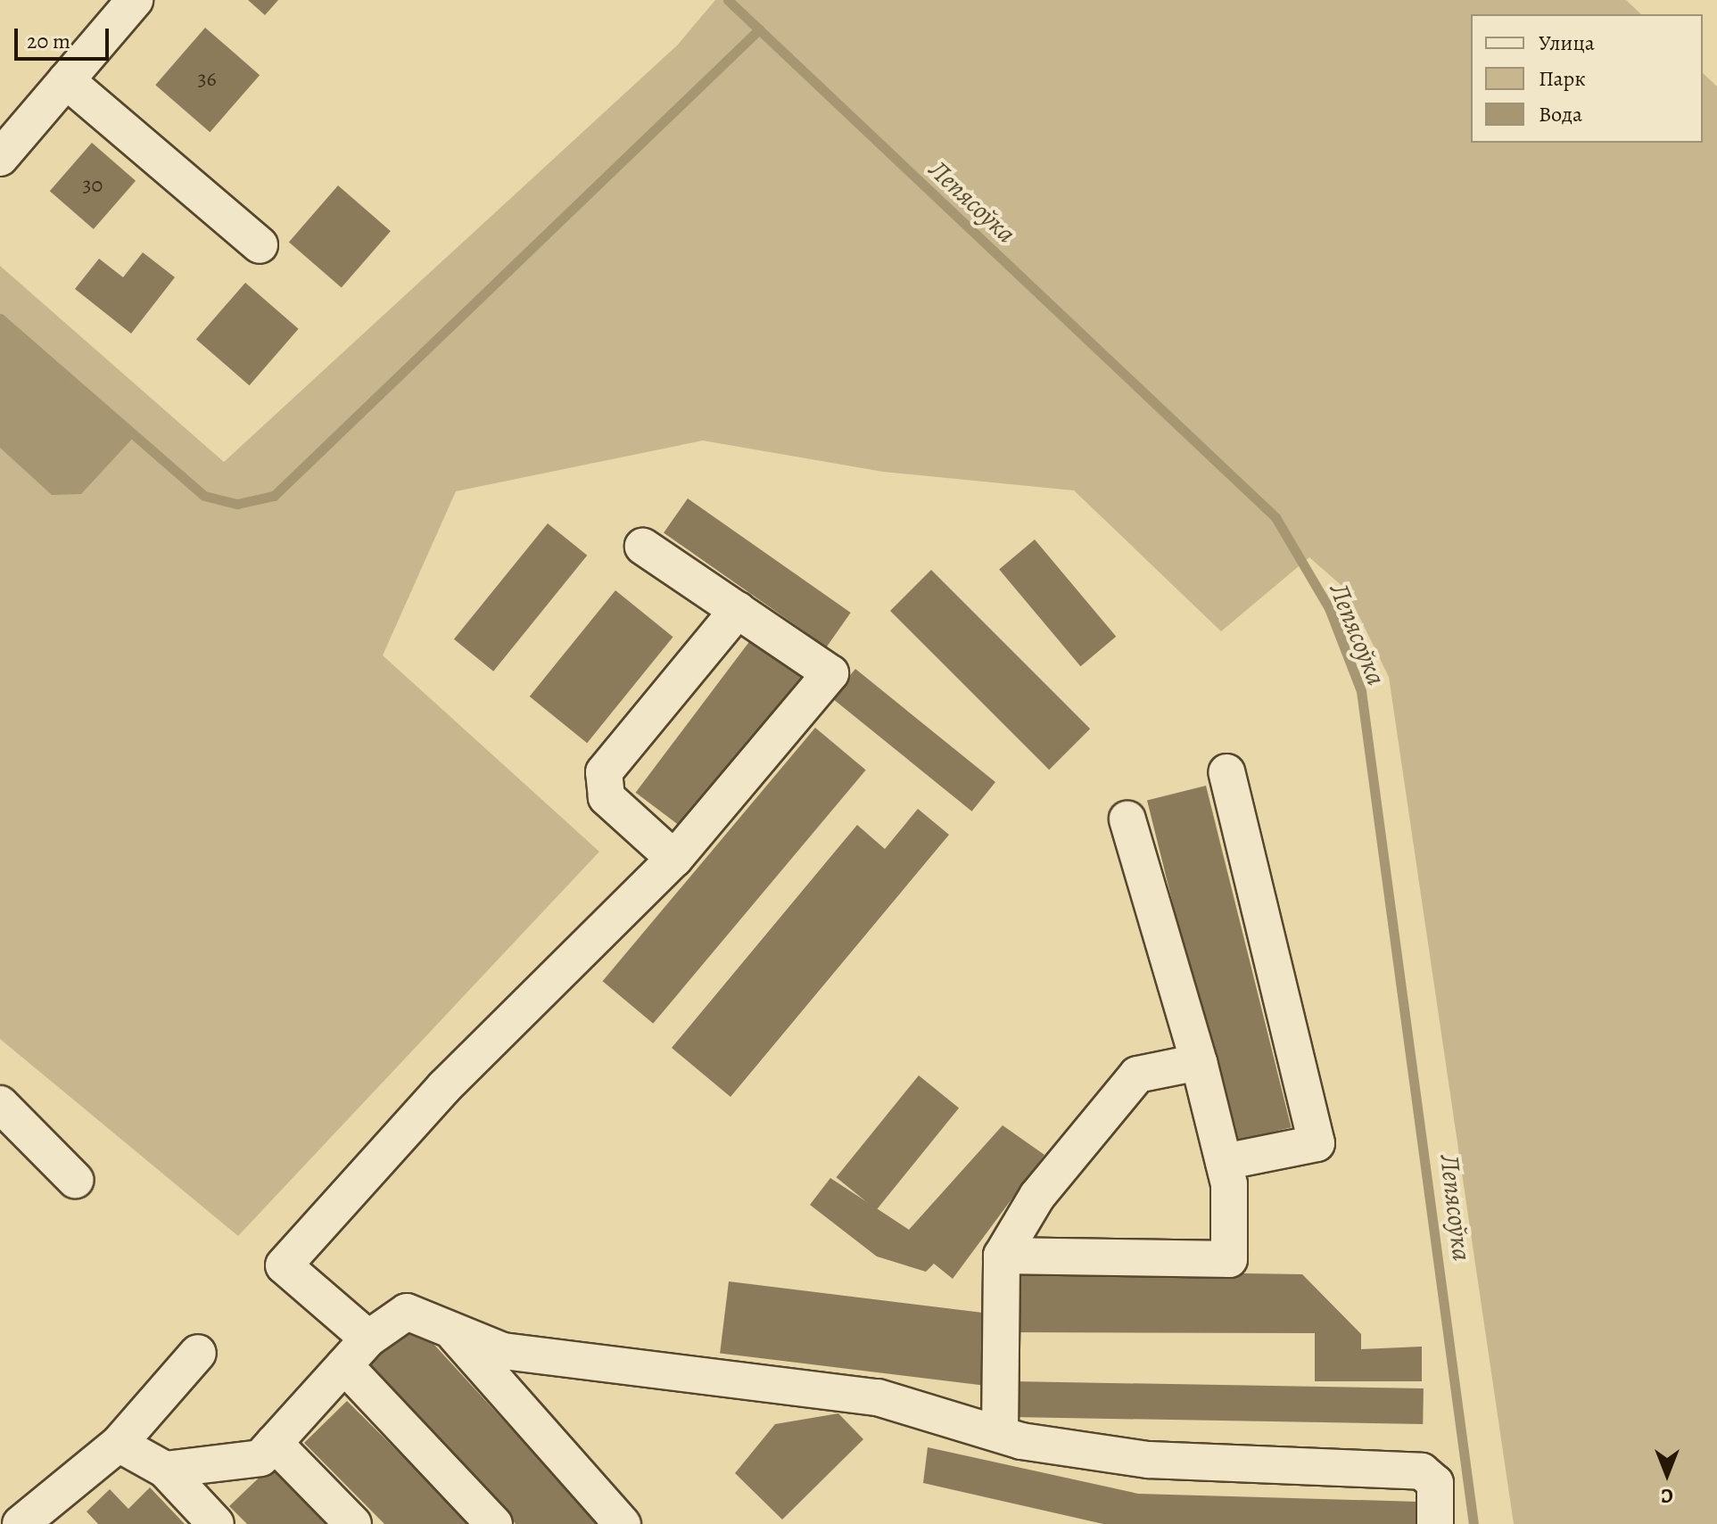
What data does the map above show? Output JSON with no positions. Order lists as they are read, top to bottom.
{
  "water": ["Лепясоўка"],
  "house_numbers": ["36", "30"],
  "legend": ["Улица", "Парк", "Вода"],
  "scale_bar": "20 m",
  "north": "bottom"
}
